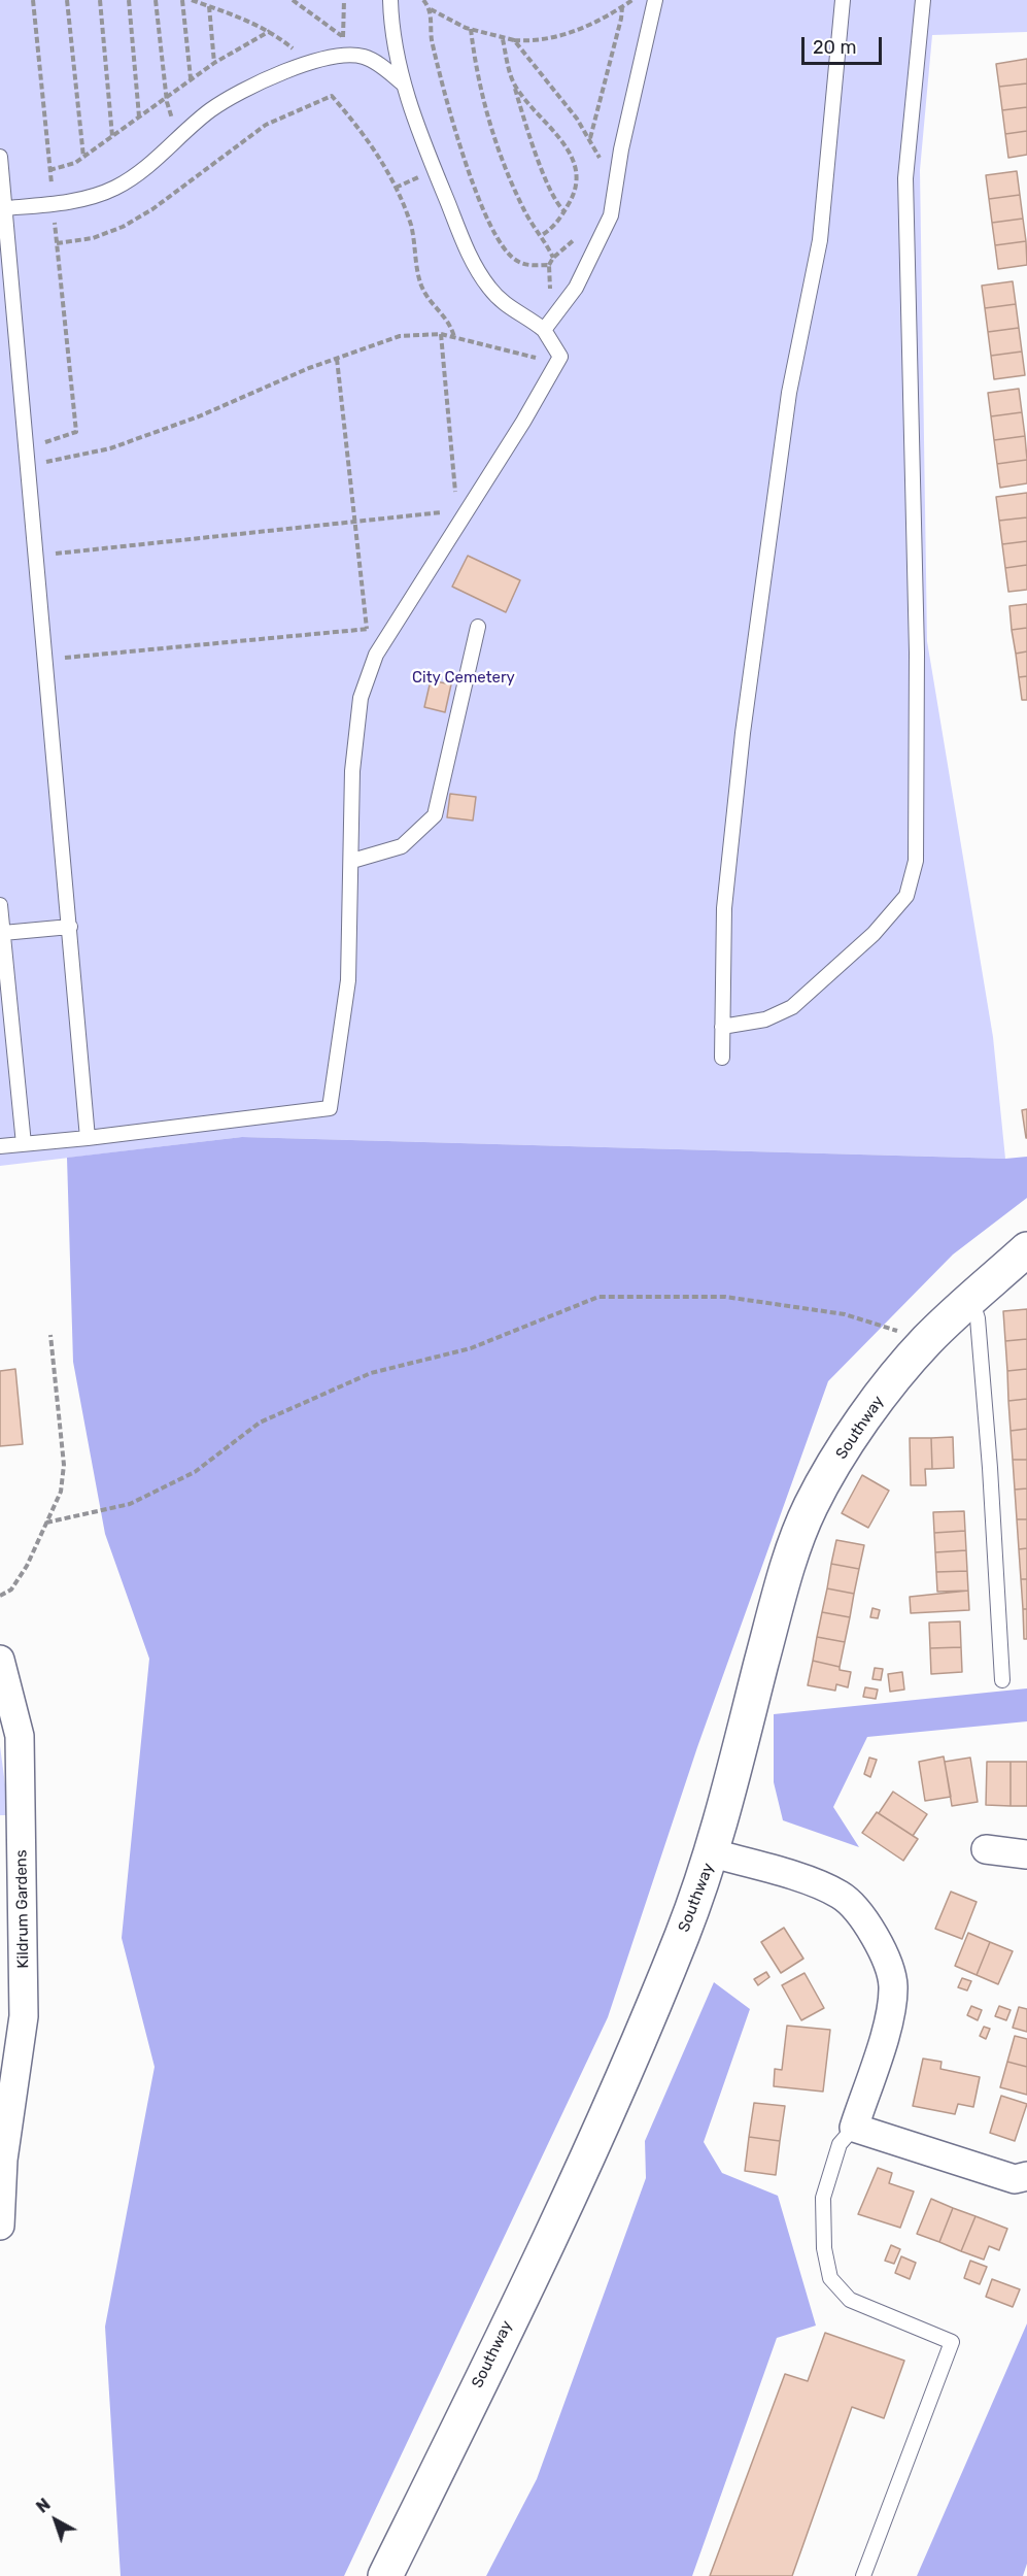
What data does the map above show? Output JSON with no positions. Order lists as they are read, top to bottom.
{
  "streets": {
    "street": ["Southway", "Kildrum Gardens"]
  },
  "parks": ["City Cemetery"],
  "scale_bar": "20 m",
  "north": "top left"
}
